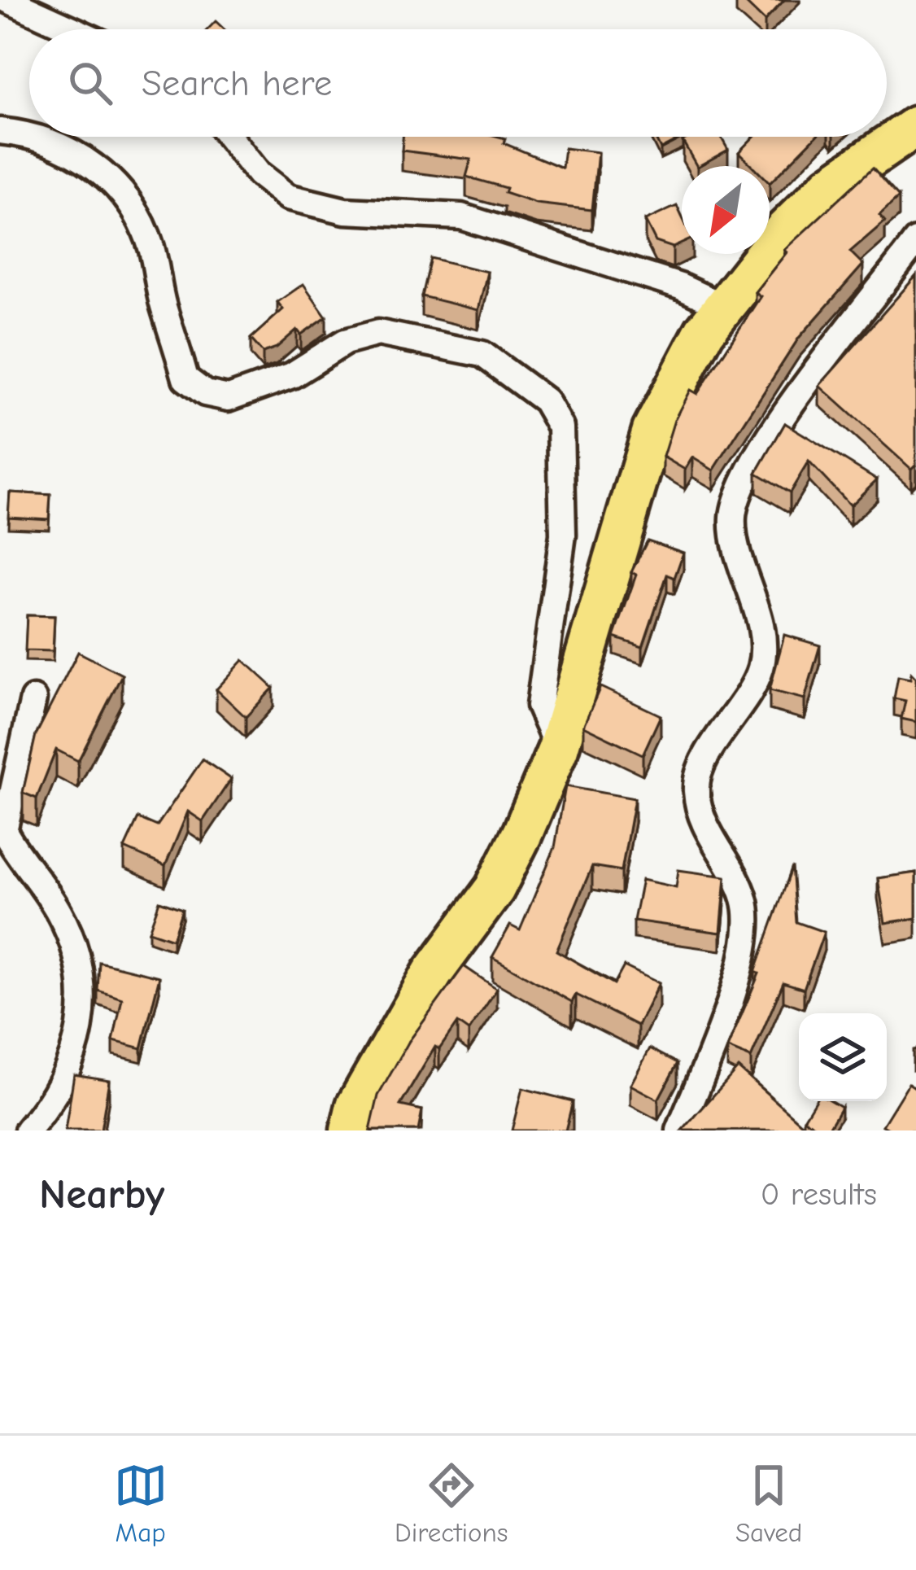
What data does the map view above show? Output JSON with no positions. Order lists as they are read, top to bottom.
{
  "north": "bottom left",
  "page": {
    "search": "Search here",
    "heading": ["Nearby", "0 results"],
    "nav": ["Map", "Directions", "Saved"]
  }
}
